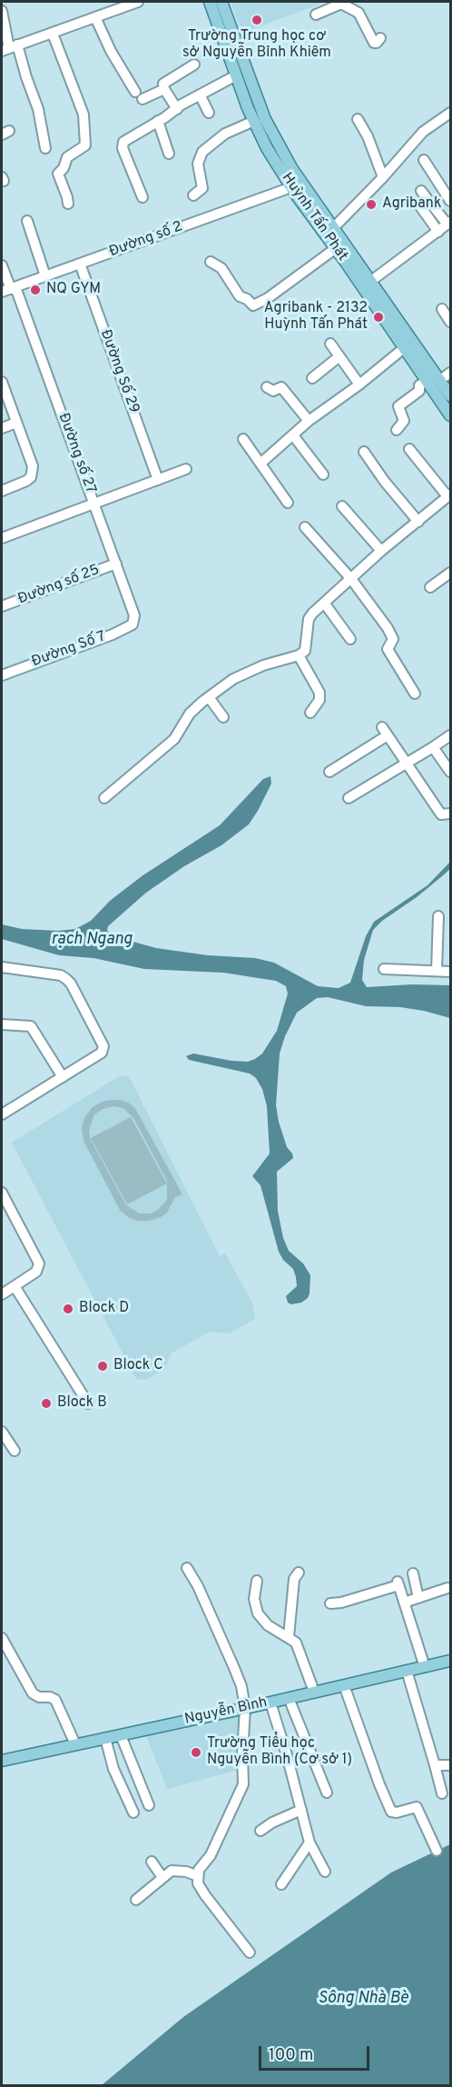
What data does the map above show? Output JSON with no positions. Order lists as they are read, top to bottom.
{
  "streets": {
    "main road": ["Huỳnh Tấn Phát", "Nguyễn Bình"],
    "street": [
      "Đường số 2",
      "Đường Số 29",
      "Đường số 27",
      "Đường số 25",
      "Đường Số 7"
    ]
  },
  "crossings": [
    ["Huỳnh Tấn Phát", "Đường số 2"],
    ["Đường số 2", "Đường Số 29"],
    ["Đường số 2", "Đường số 27"],
    ["Đường số 27", "Đường số 25"],
    ["Đường số 27", "Đường Số 7"]
  ],
  "water": ["rạch Ngang", "Sông Nhà Bè"],
  "places": [
    "Trường Trung học cơ sở Nguyễn Bỉnh Khiêm",
    "Agribank",
    "NQ GYM",
    "Agribank - 2132 Huỳnh Tấn Phát",
    "Block D",
    "Block C",
    "Block B",
    "Trường Tiểu học Nguyễn Bình (Cơ sở 1)"
  ],
  "scale_bar": "100 m"
}
